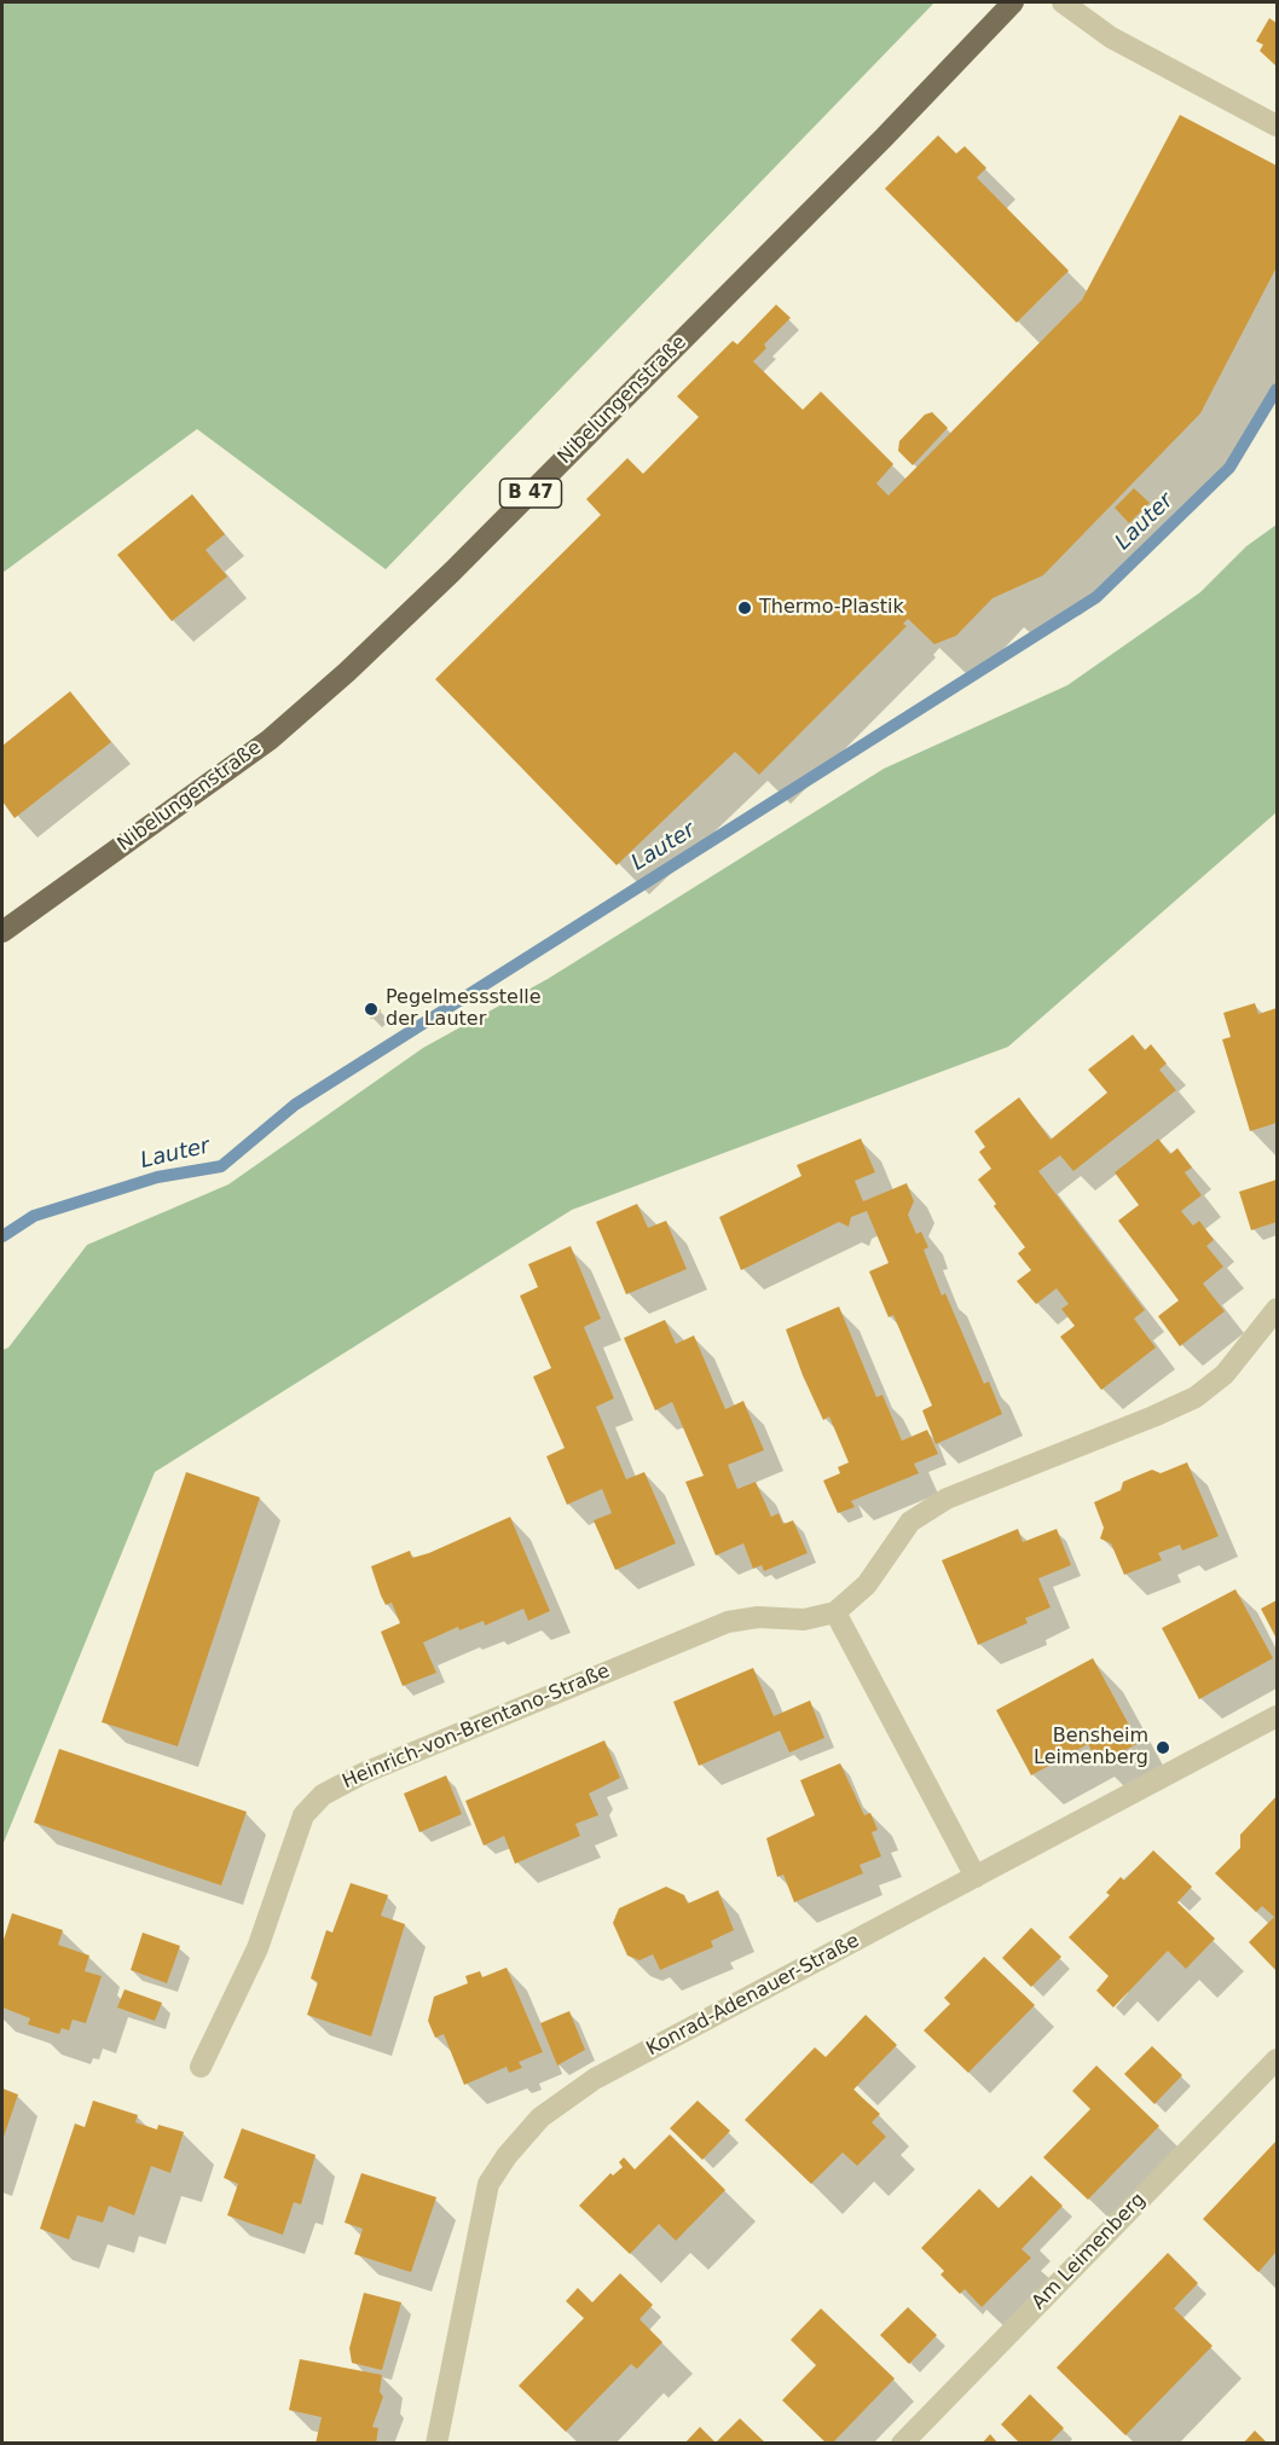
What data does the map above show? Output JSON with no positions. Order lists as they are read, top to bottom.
{
  "streets": {
    "main road": ["Nibelungenstraße", "B 47"],
    "street": ["Heinrich-von-Brentano-Straße", "Konrad-Adenauer-Straße", "Am Leimenberg"]
  },
  "water": ["Lauter"],
  "places": ["Thermo-Plastik", "Pegelmessstelle der Lauter", "Bensheim Leimenberg"]
}
